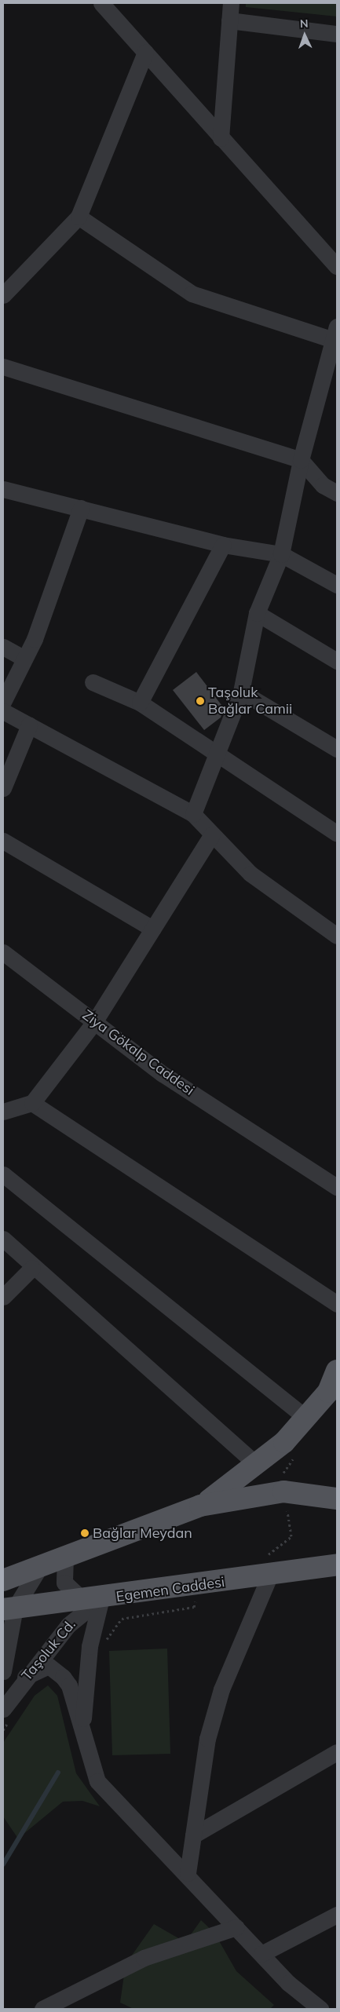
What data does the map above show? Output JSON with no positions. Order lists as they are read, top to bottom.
{
  "streets": {
    "main road": ["Egemen Caddesi"],
    "street": ["Ziya Gökalp Caddesi", "Taşoluk Cd."]
  },
  "crossings": [
    ["Egemen Caddesi", "Taşoluk Cd."]
  ],
  "places": ["Taşoluk Bağlar Camii", "Bağlar Meydan"],
  "north": "top"
}
